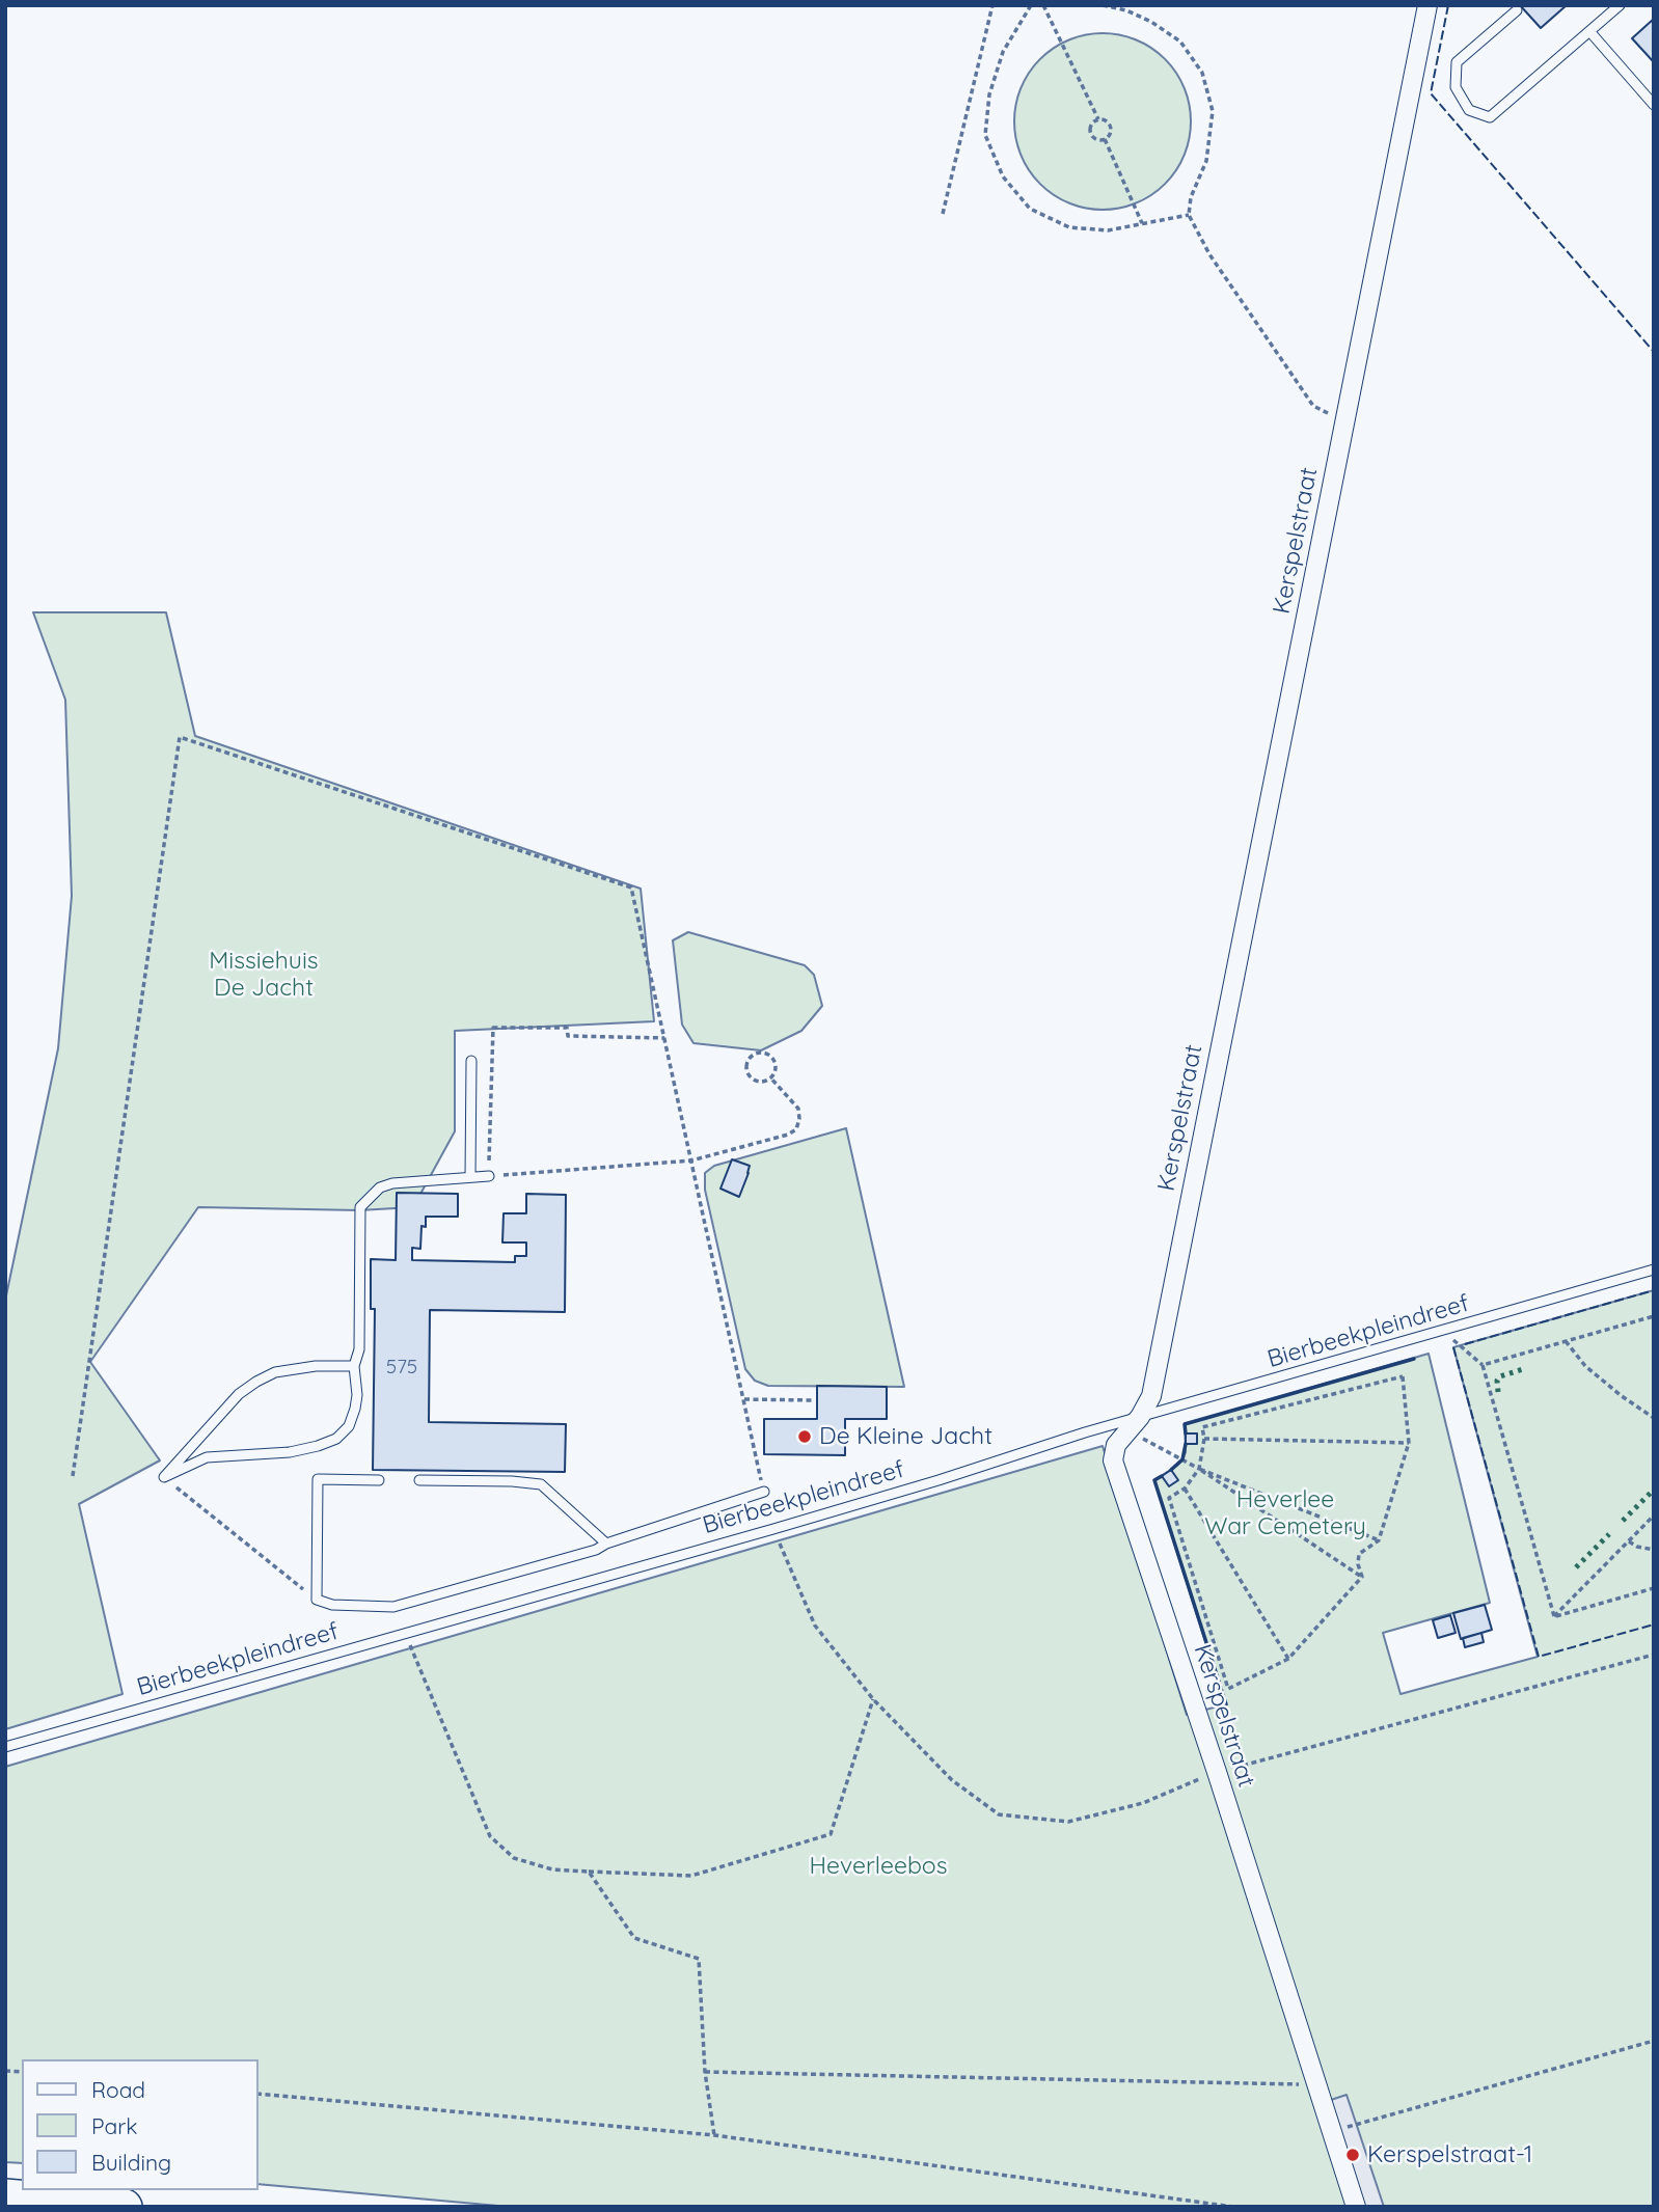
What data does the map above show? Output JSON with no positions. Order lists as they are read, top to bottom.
{
  "streets": {
    "street": ["Kerspelstraat"],
    "lane": ["Bierbeekpleindreef"]
  },
  "crossings": [
    ["Kerspelstraat", "Bierbeekpleindreef"]
  ],
  "parks": ["Missiehuis De Jacht", "Heverlee War Cemetery", "Heverleebos"],
  "places": ["De Kleine Jacht", "Kerspelstraat-1"],
  "house_numbers": ["575"],
  "legend": ["Road", "Park", "Building"]
}
